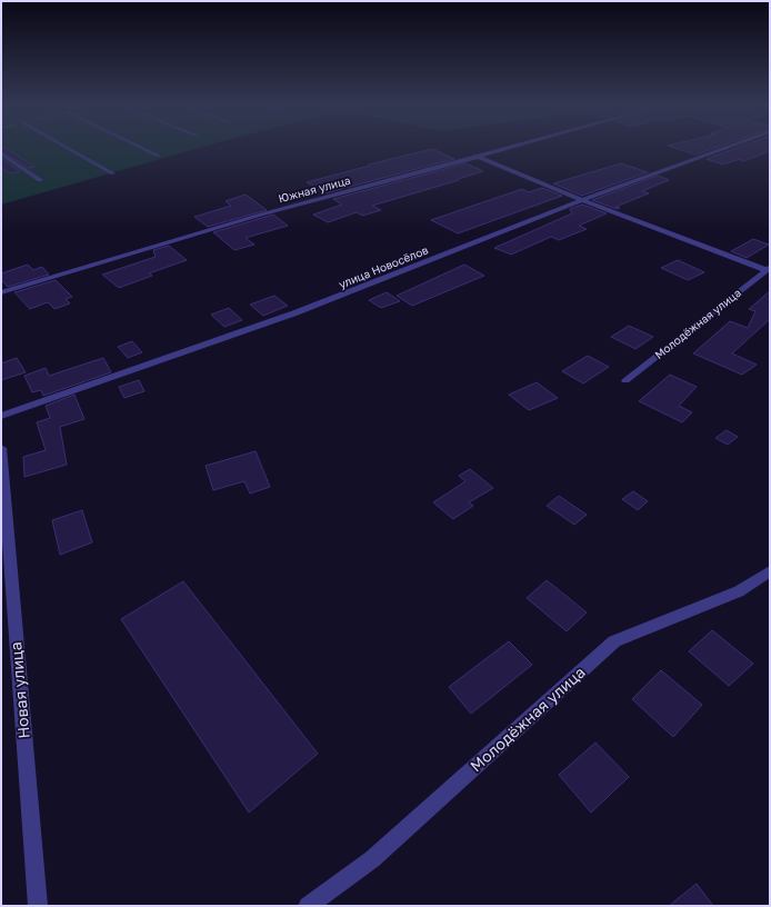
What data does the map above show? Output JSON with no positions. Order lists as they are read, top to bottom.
{
  "streets": {
    "street": [
      "Южная улица",
      "улица Новосёлов",
      "Молодёжная улица",
      "Новая улица"
    ]
  }
}
